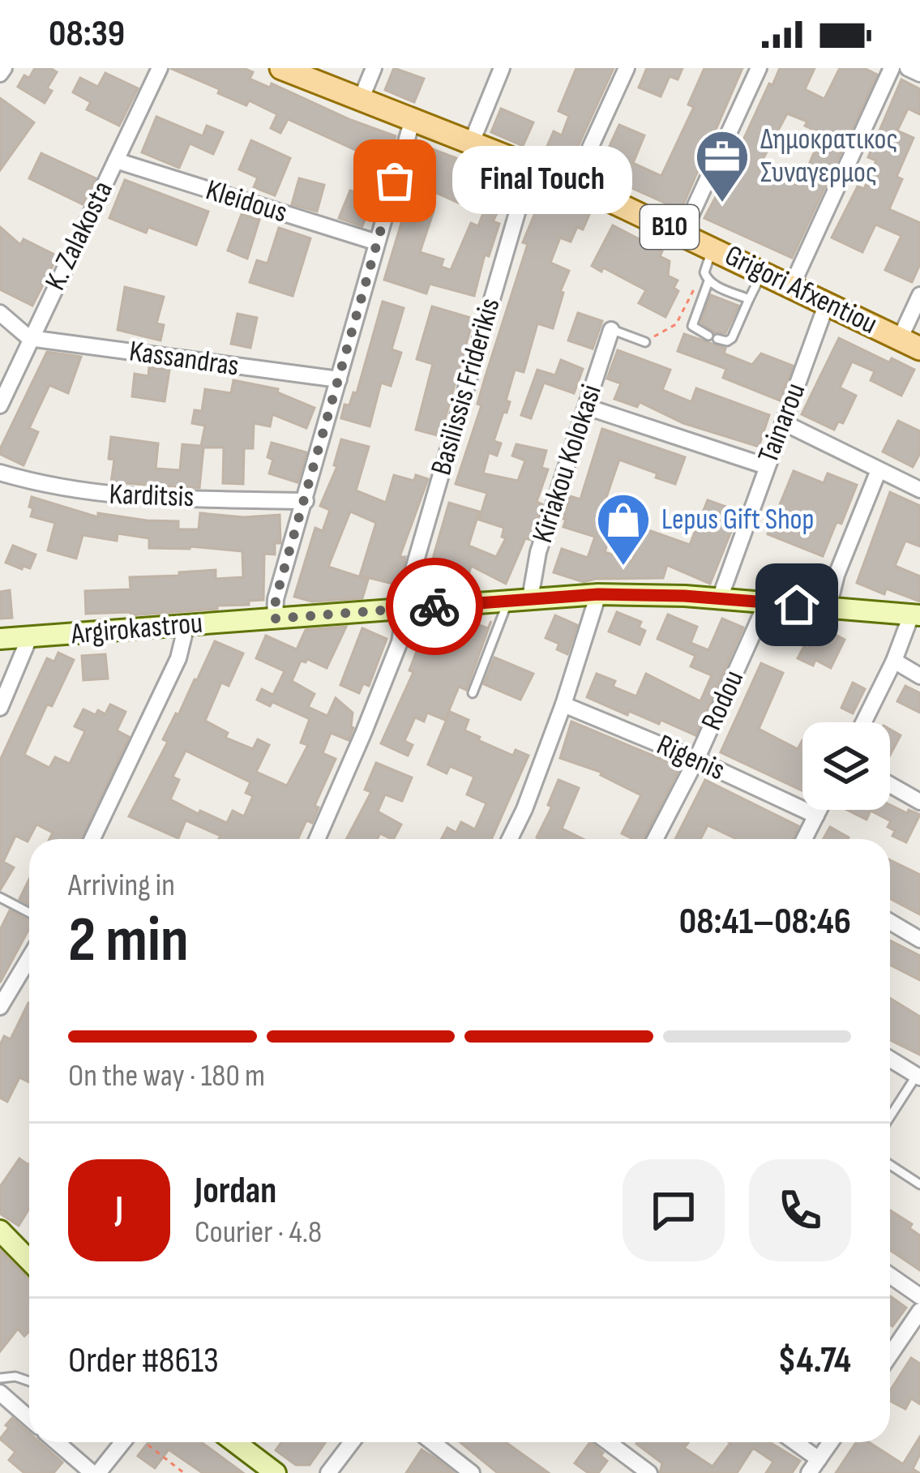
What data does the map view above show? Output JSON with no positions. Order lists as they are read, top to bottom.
{
  "streets": {
    "main road": ["B10", "Grigori Afxentiou"],
    "street": [
      "Kleidous",
      "K. Zalakosta",
      "Kassandras",
      "Basilissis Friderikis",
      "Tainarou",
      "Kiriakou Kolokasi",
      "Karditsis",
      "Argirokastrou",
      "Rodou",
      "Rigenis"
    ]
  },
  "crossings": [
    ["Kleidous", "K. Zalakosta"],
    ["B10", "Grigori Afxentiou"],
    ["K. Zalakosta", "Kassandras"],
    ["Grigori Afxentiou", "Basilissis Friderikis"],
    ["Grigori Afxentiou", "Tainarou"],
    ["Basilissis Friderikis", "Argirokastrou"],
    ["Tainarou", "Argirokastrou"],
    ["Kiriakou Kolokasi", "Argirokastrou"],
    ["Argirokastrou", "Rodou"],
    ["Rodou", "Rigenis"]
  ],
  "places": {
    "other": ["Final Touch"],
    "office": ["Δημοκρατικος Συναγερμος"],
    "shop": ["Lepus Gift Shop"]
  },
  "page": {
    "status": "08:39",
    "bubble": "Final Touch",
    "heading": ["2 min", "Arriving in", "08:41–08:46"],
    "panel": [
      "Jordan",
      "Courier · 4.8",
      "Order #8613",
      "$4.74"
    ],
    "bar": "On the way · 180 m",
    "round": "J"
  }
}
